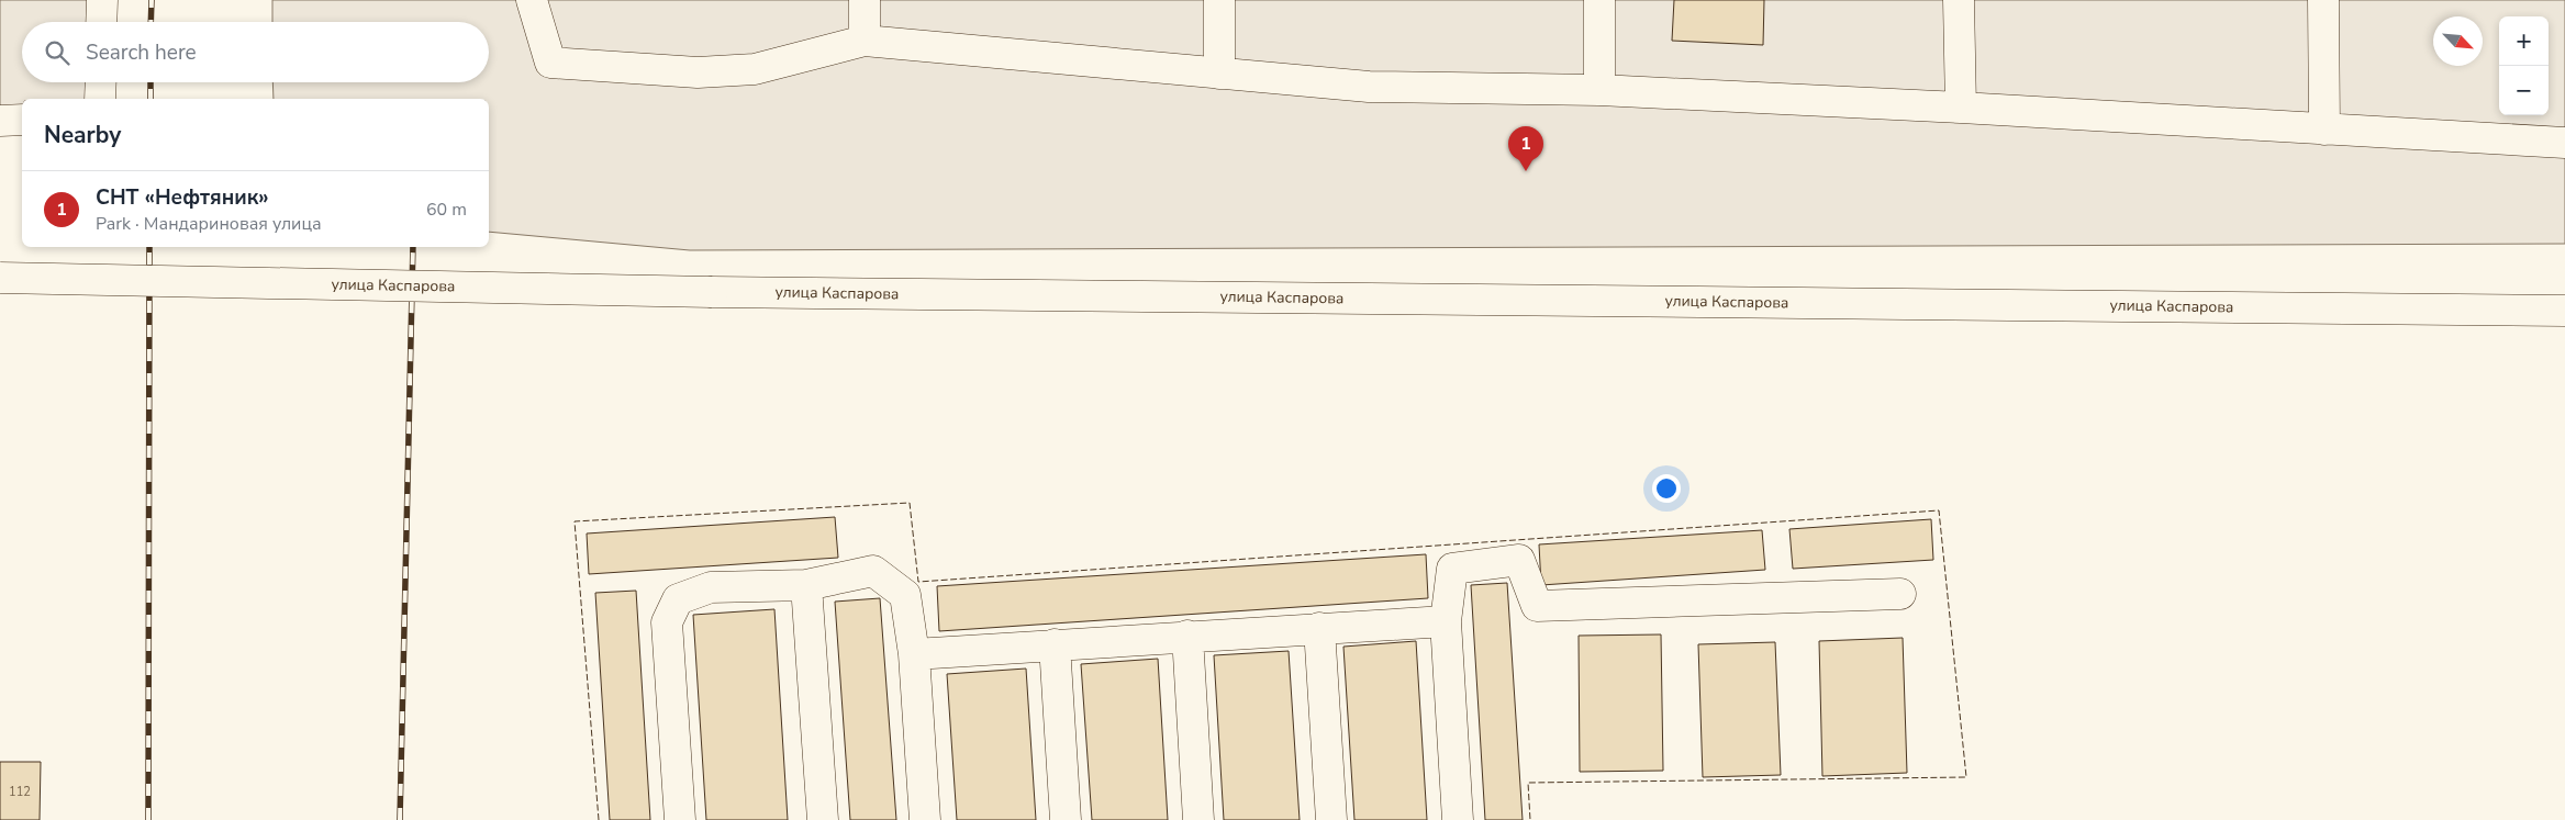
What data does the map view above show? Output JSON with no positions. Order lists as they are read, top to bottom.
{
  "streets": {
    "main road": ["улица Каспарова"]
  },
  "house_numbers": ["112"],
  "north": "bottom right",
  "page": {
    "map_buttons": ["+", "−"],
    "search": "Search here",
    "heading": "Nearby",
    "pins": "1",
    "list": [
      {
        "mark": "1",
        "name": "СНТ «Нефтяник»",
        "note": "Park · Мандариновая улица",
        "value": "60 m"
      }
    ]
  }
}
